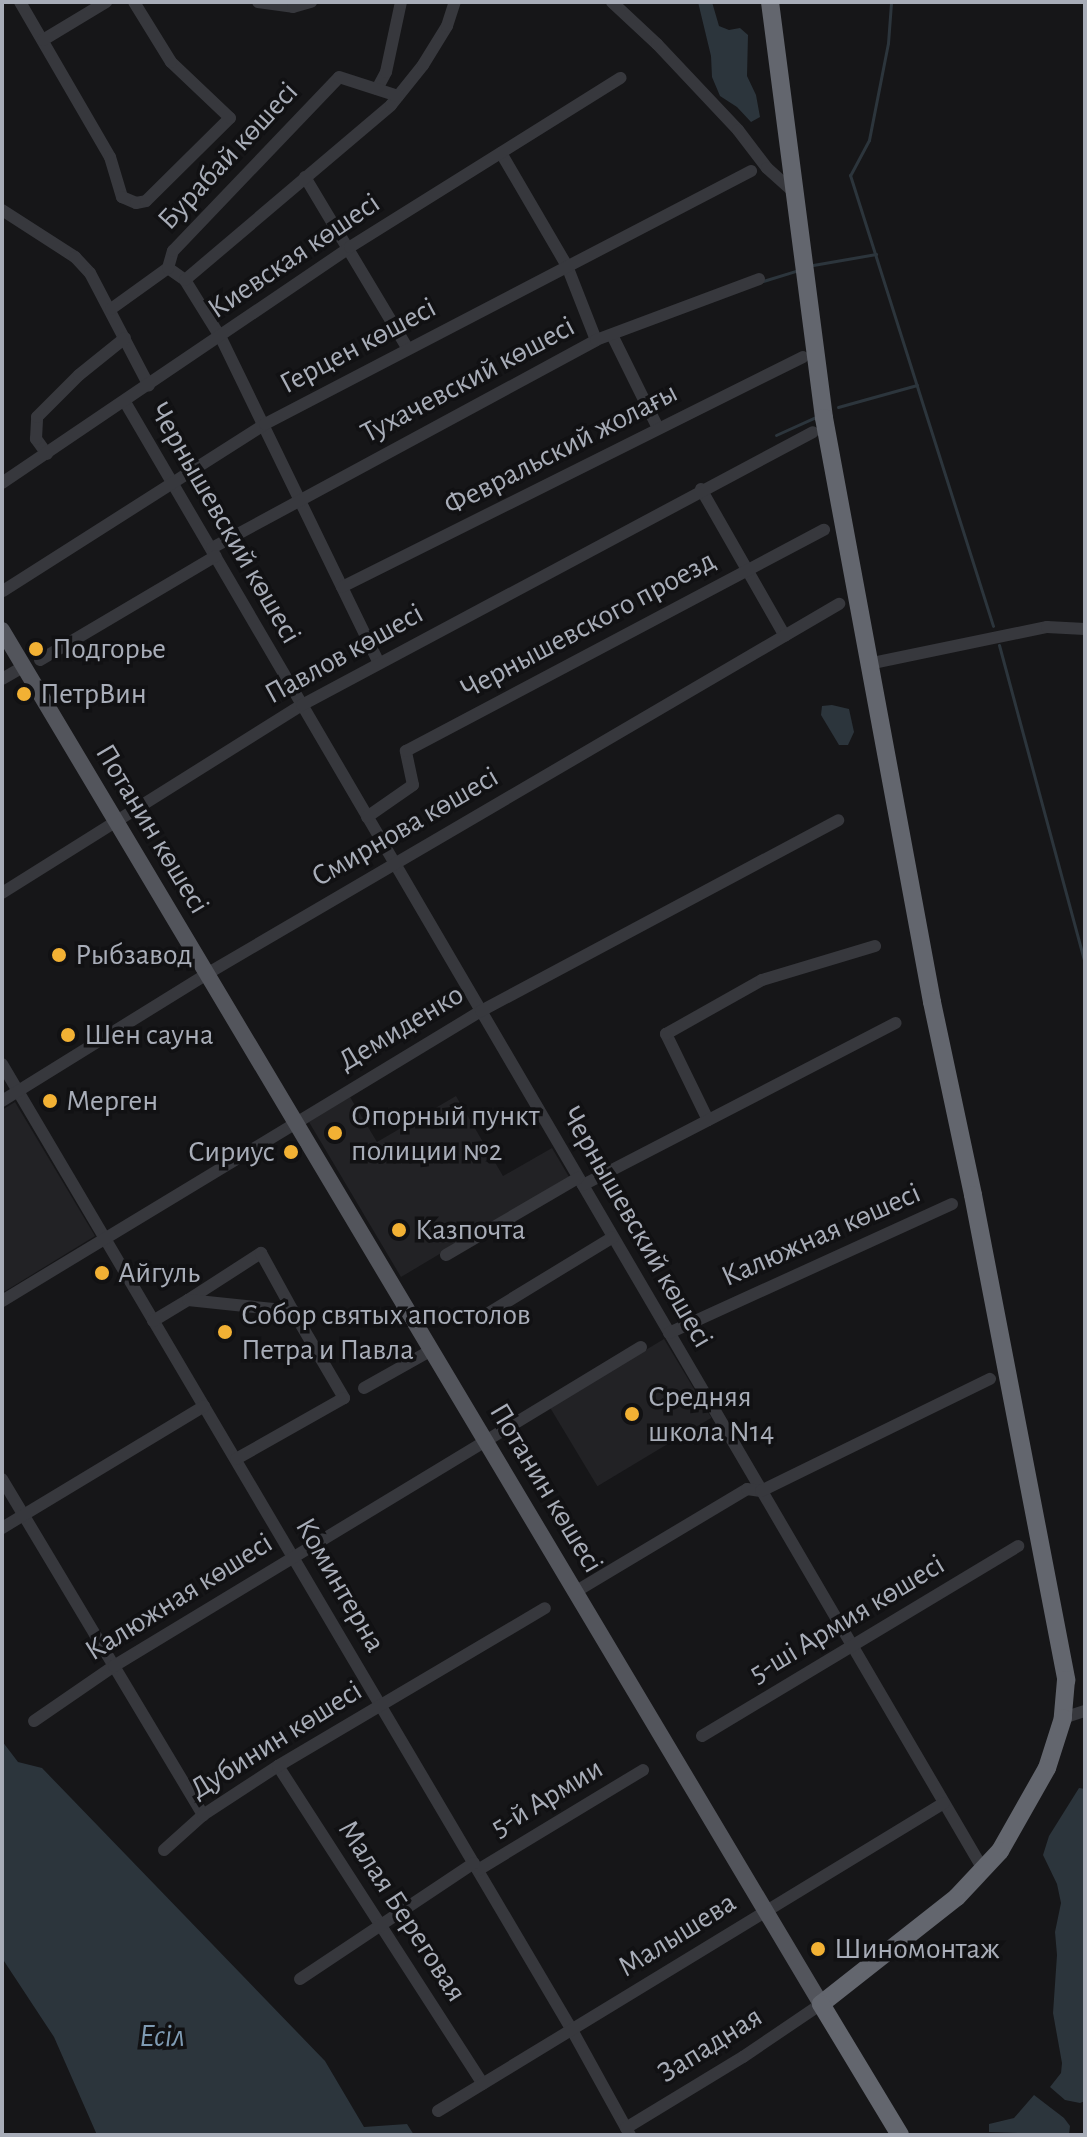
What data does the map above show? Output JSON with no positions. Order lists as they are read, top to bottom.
{
  "streets": {
    "main road": ["Потанин көшесі"],
    "street": [
      "Бурабай көшесі",
      "Киевская көшесі",
      "Герцен көшесі",
      "Тухачевский көшесі",
      "Февральский жолағы",
      "Чернышевский көшесі",
      "Чернышевского проезд",
      "Павлов көшесі",
      "Смирнова көшесі",
      "Демиденко",
      "Калюжная көшесі",
      "Коминтерна",
      "5-ші Армия көшесі",
      "Дубинин көшесі",
      "5-й Армии",
      "Малая Береговая",
      "Малышева",
      "Западная"
    ]
  },
  "crossings": [
    ["Киевская көшесі", "Чернышевский көшесі"],
    ["Герцен көшесі", "Чернышевский көшесі"],
    ["Тухачевский көшесі", "Чернышевский көшесі"],
    ["Чернышевский көшесі", "Чернышевского проезд"],
    ["Чернышевский көшесі", "Павлов көшесі"],
    ["Чернышевский көшесі", "Смирнова көшесі"],
    ["Чернышевский көшесі", "Демиденко"],
    ["Чернышевский көшесі", "Калюжная көшесі"],
    ["Чернышевский көшесі", "5-ші Армия көшесі"],
    ["Чернышевский көшесі", "Малышева"],
    ["Павлов көшесі", "Потанин көшесі"],
    ["Смирнова көшесі", "Потанин көшесі"],
    ["Смирнова көшесі", "Коминтерна"],
    ["Потанин көшесі", "Демиденко"],
    ["Потанин көшесі", "Калюжная көшесі"],
    ["Потанин көшесі", "Малышева"],
    ["Потанин көшесі", "Западная"],
    ["Демиденко", "Коминтерна"],
    ["Калюжная көшесі", "Коминтерна"],
    ["Коминтерна", "Дубинин көшесі"],
    ["Коминтерна", "5-й Армии"],
    ["Коминтерна", "Малышева"],
    ["Коминтерна", "Западная"],
    ["Дубинин көшесі", "Малая Береговая"],
    ["5-й Армии", "Малая Береговая"],
    ["Малая Береговая", "Малышева"]
  ],
  "water": ["Есіл"],
  "places": [
    "Подгорье",
    "ПетрВин",
    "Рыбзавод",
    "Шен сауна",
    "Мерген",
    "Опорный пункт полиции №2",
    "Сириус",
    "Казпочта",
    "Айгуль",
    "Собор святых апостолов Петра и Павла",
    "Средняя школа N14",
    "Шиномонтаж"
  ]
}
